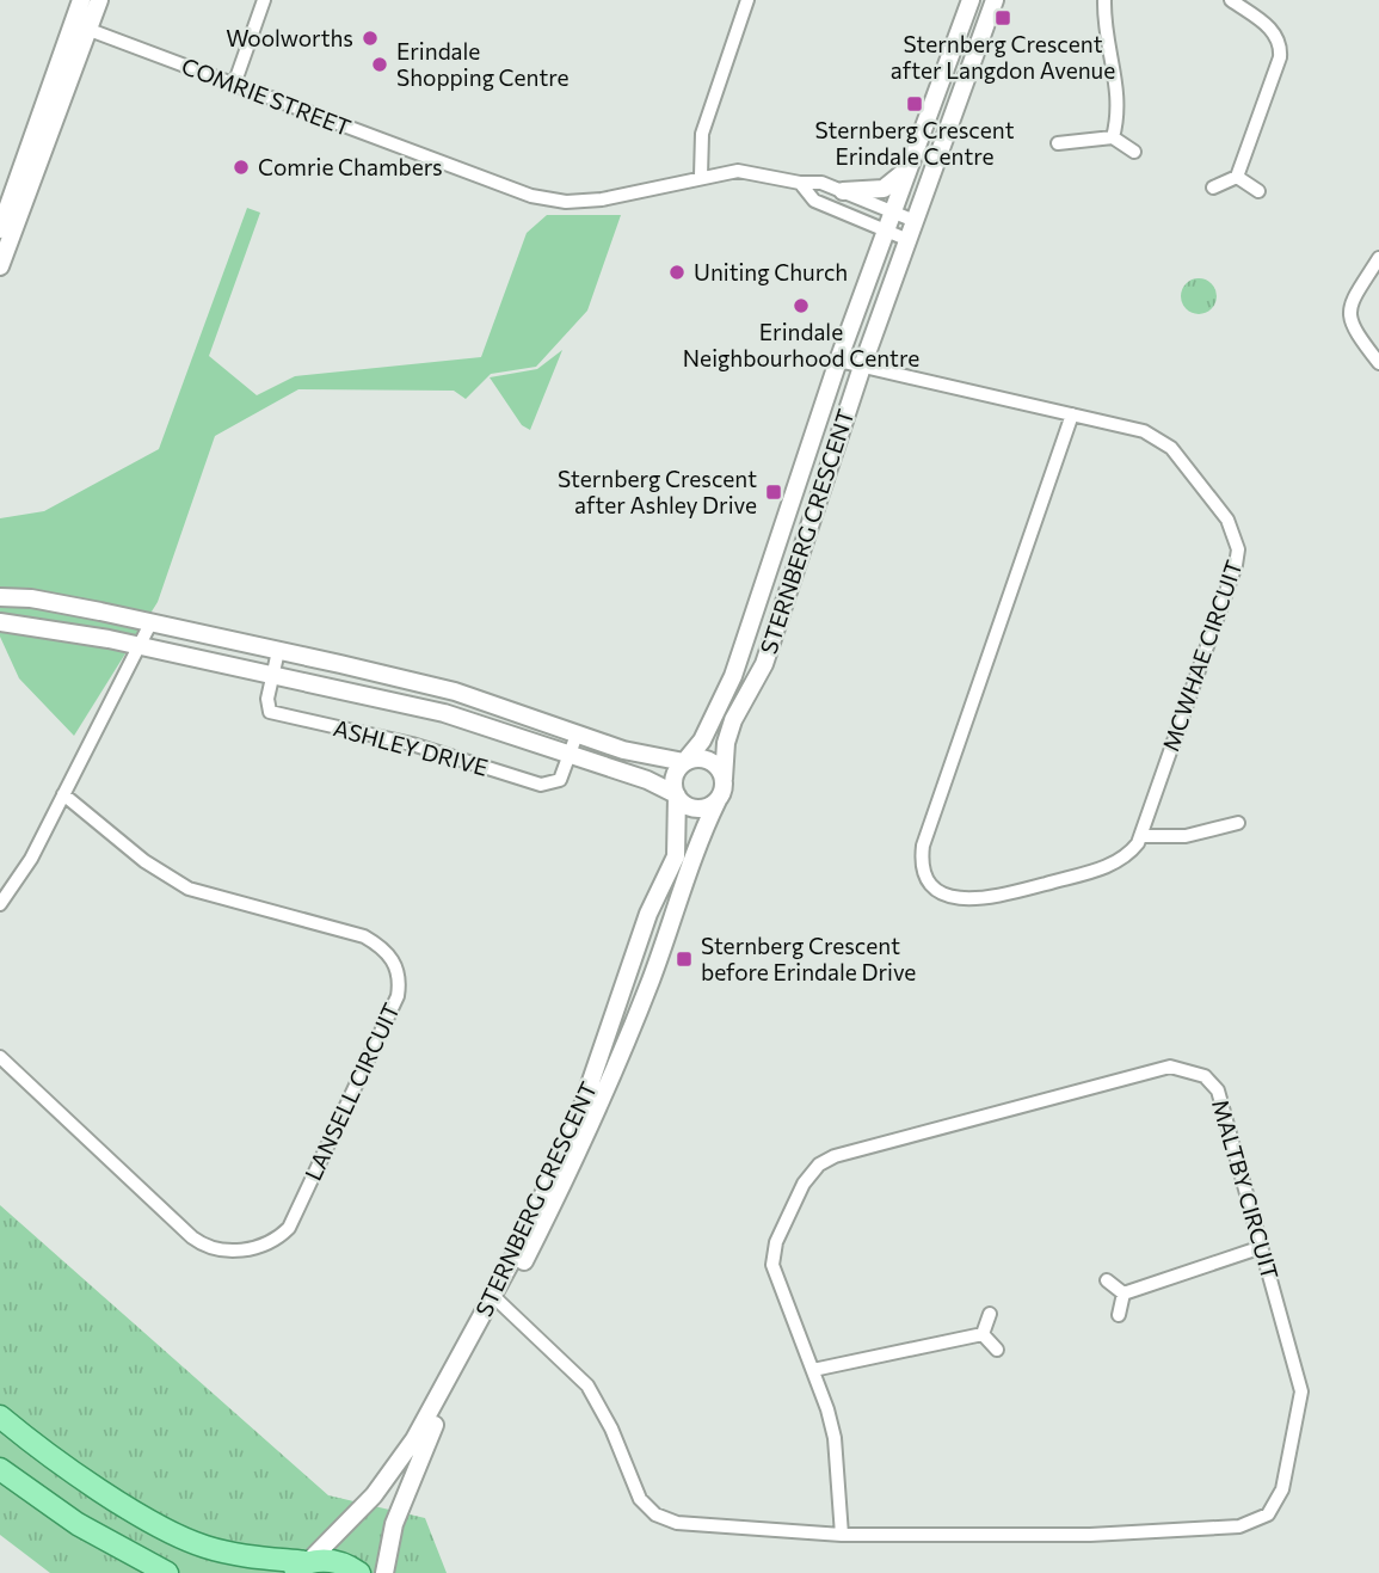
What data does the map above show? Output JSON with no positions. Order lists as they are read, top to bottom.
{
  "streets": {
    "street": [
      "COMRIE STREET",
      "STERNBERG CRESCENT",
      "MCWHAE CIRCUIT",
      "ASHLEY DRIVE",
      "LANSELL CIRCUIT",
      "MALTBY CIRCUIT"
    ]
  },
  "crossings": [
    ["COMRIE STREET", "STERNBERG CRESCENT"],
    ["STERNBERG CRESCENT", "MCWHAE CIRCUIT"],
    ["STERNBERG CRESCENT", "ASHLEY DRIVE"],
    ["STERNBERG CRESCENT", "MALTBY CIRCUIT"]
  ],
  "places": {
    "transit": [
      "Sternberg Crescent after Langdon Avenue",
      "Sternberg Crescent Erindale Centre",
      "Sternberg Crescent after Ashley Drive",
      "Sternberg Crescent before Erindale Drive"
    ],
    "other": [
      "Woolworths",
      "Erindale Shopping Centre",
      "Comrie Chambers",
      "Uniting Church",
      "Erindale Neighbourhood Centre"
    ]
  }
}
